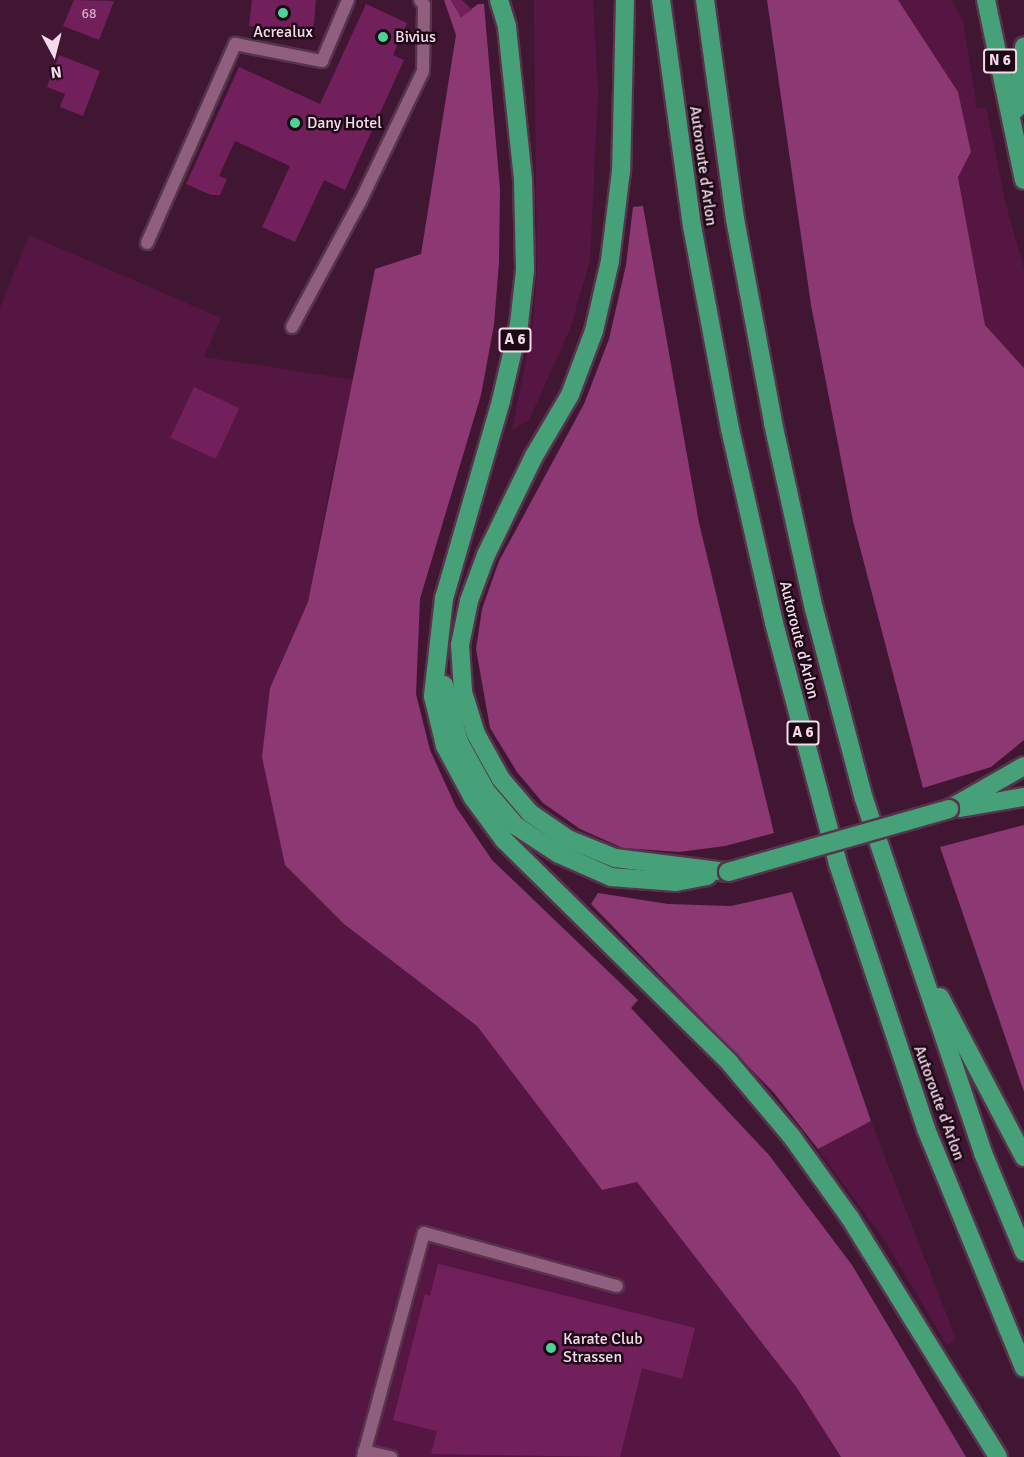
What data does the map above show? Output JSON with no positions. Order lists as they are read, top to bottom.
{
  "streets": {
    "highway": ["N 6", "Autoroute d'Arlon", "A 6"]
  },
  "crossings": [
    ["Autoroute d'Arlon", "A 6"]
  ],
  "places": [
    "Acrealux",
    "Bivius",
    "Dany Hotel",
    "Karate Club Strassen"
  ],
  "house_numbers": ["68"],
  "north": "bottom"
}
